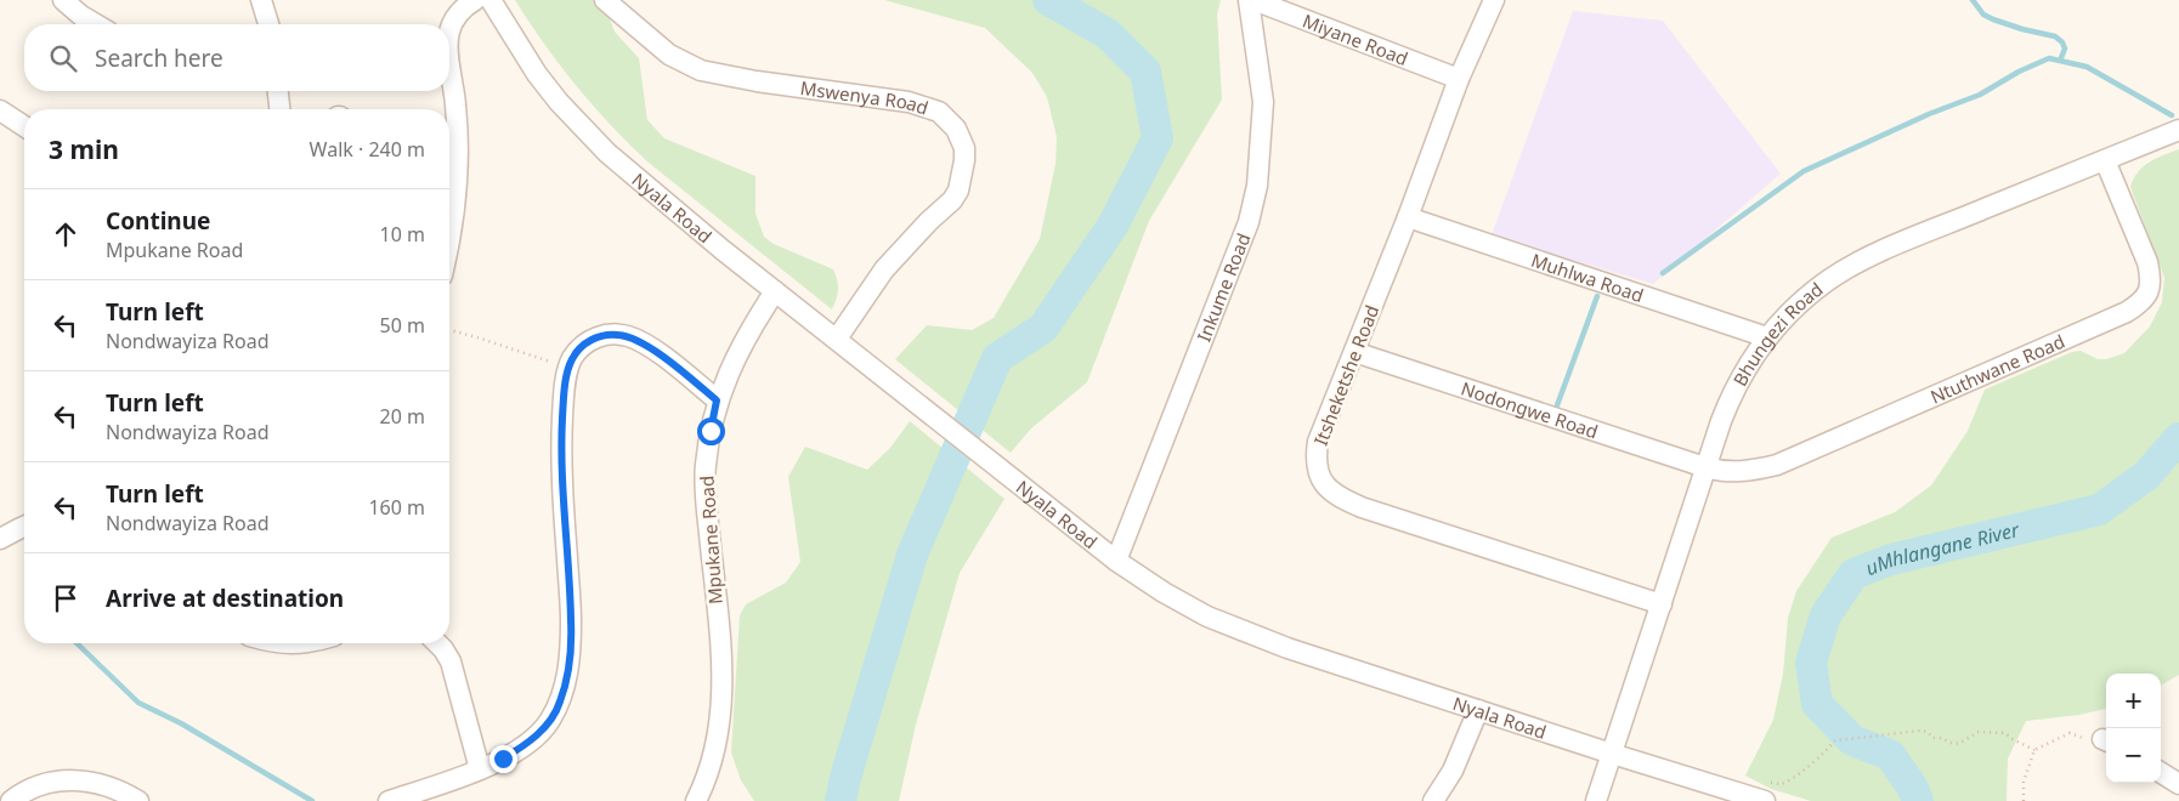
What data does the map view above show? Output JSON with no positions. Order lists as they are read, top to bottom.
{
  "streets": {
    "street": [
      "Miyane Road",
      "Mswenya Road",
      "Nyala Road",
      "Muhlwa Road",
      "Inkume Road",
      "Bhungezi Road",
      "Ntuthwane Road",
      "Itsheketshe Road",
      "Nodongwe Road",
      "Mpukane Road"
    ]
  },
  "crossings": [
    ["Miyane Road", "Inkume Road"],
    ["Miyane Road", "Itsheketshe Road"],
    ["Mswenya Road", "Nyala Road"],
    ["Nyala Road", "Inkume Road"],
    ["Nyala Road", "Bhungezi Road"],
    ["Nyala Road", "Mpukane Road"],
    ["Muhlwa Road", "Bhungezi Road"],
    ["Muhlwa Road", "Itsheketshe Road"],
    ["Bhungezi Road", "Ntuthwane Road"],
    ["Bhungezi Road", "Itsheketshe Road"],
    ["Bhungezi Road", "Nodongwe Road"],
    ["Ntuthwane Road", "Nodongwe Road"],
    ["Itsheketshe Road", "Nodongwe Road"]
  ],
  "water": ["uMhlangane River"],
  "page": {
    "search": "Search here",
    "heading": ["3 min", "Walk · 240 m"],
    "list": [
      ["Continue", "Mpukane Road", "10 m"],
      ["Turn left", "Nondwayiza Road", "50 m"],
      ["Turn left", "Nondwayiza Road", "20 m"],
      ["Turn left", "Nondwayiza Road", "160 m"],
      "Arrive at destination"
    ],
    "map_buttons": ["+", "−"]
  }
}
